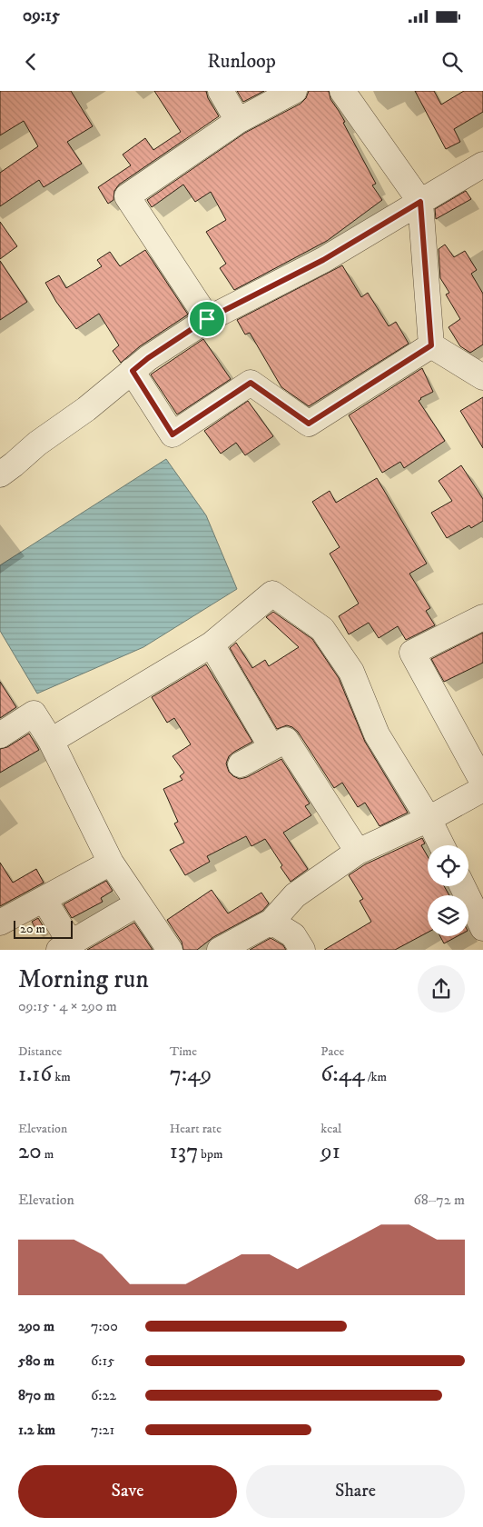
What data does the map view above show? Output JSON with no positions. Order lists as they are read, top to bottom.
{
  "scale_bar": "20 m",
  "page": {
    "status": "09:15",
    "header": "Runloop",
    "scale": "20 m",
    "heading": ["Morning run", "09:15 · 4 × 290 m"],
    "stats": [
      ["Distance", "1.16 km"],
      ["Time", "7:49"],
      ["Pace", "6:44 /km"],
      ["Elevation", "20 m"],
      ["Heart rate", "137 bpm"],
      ["kcal", "91"]
    ],
    "chart": ["Elevation", "68–72 m"],
    "list": [
      {
        "name": "290 m",
        "note": "7:00"
      },
      {
        "name": "580 m",
        "note": "6:15"
      },
      {
        "name": "870 m",
        "note": "6:22"
      },
      {
        "name": "1.2 km",
        "note": "7:21"
      }
    ],
    "buttons": ["Save", "Share"]
  }
}
